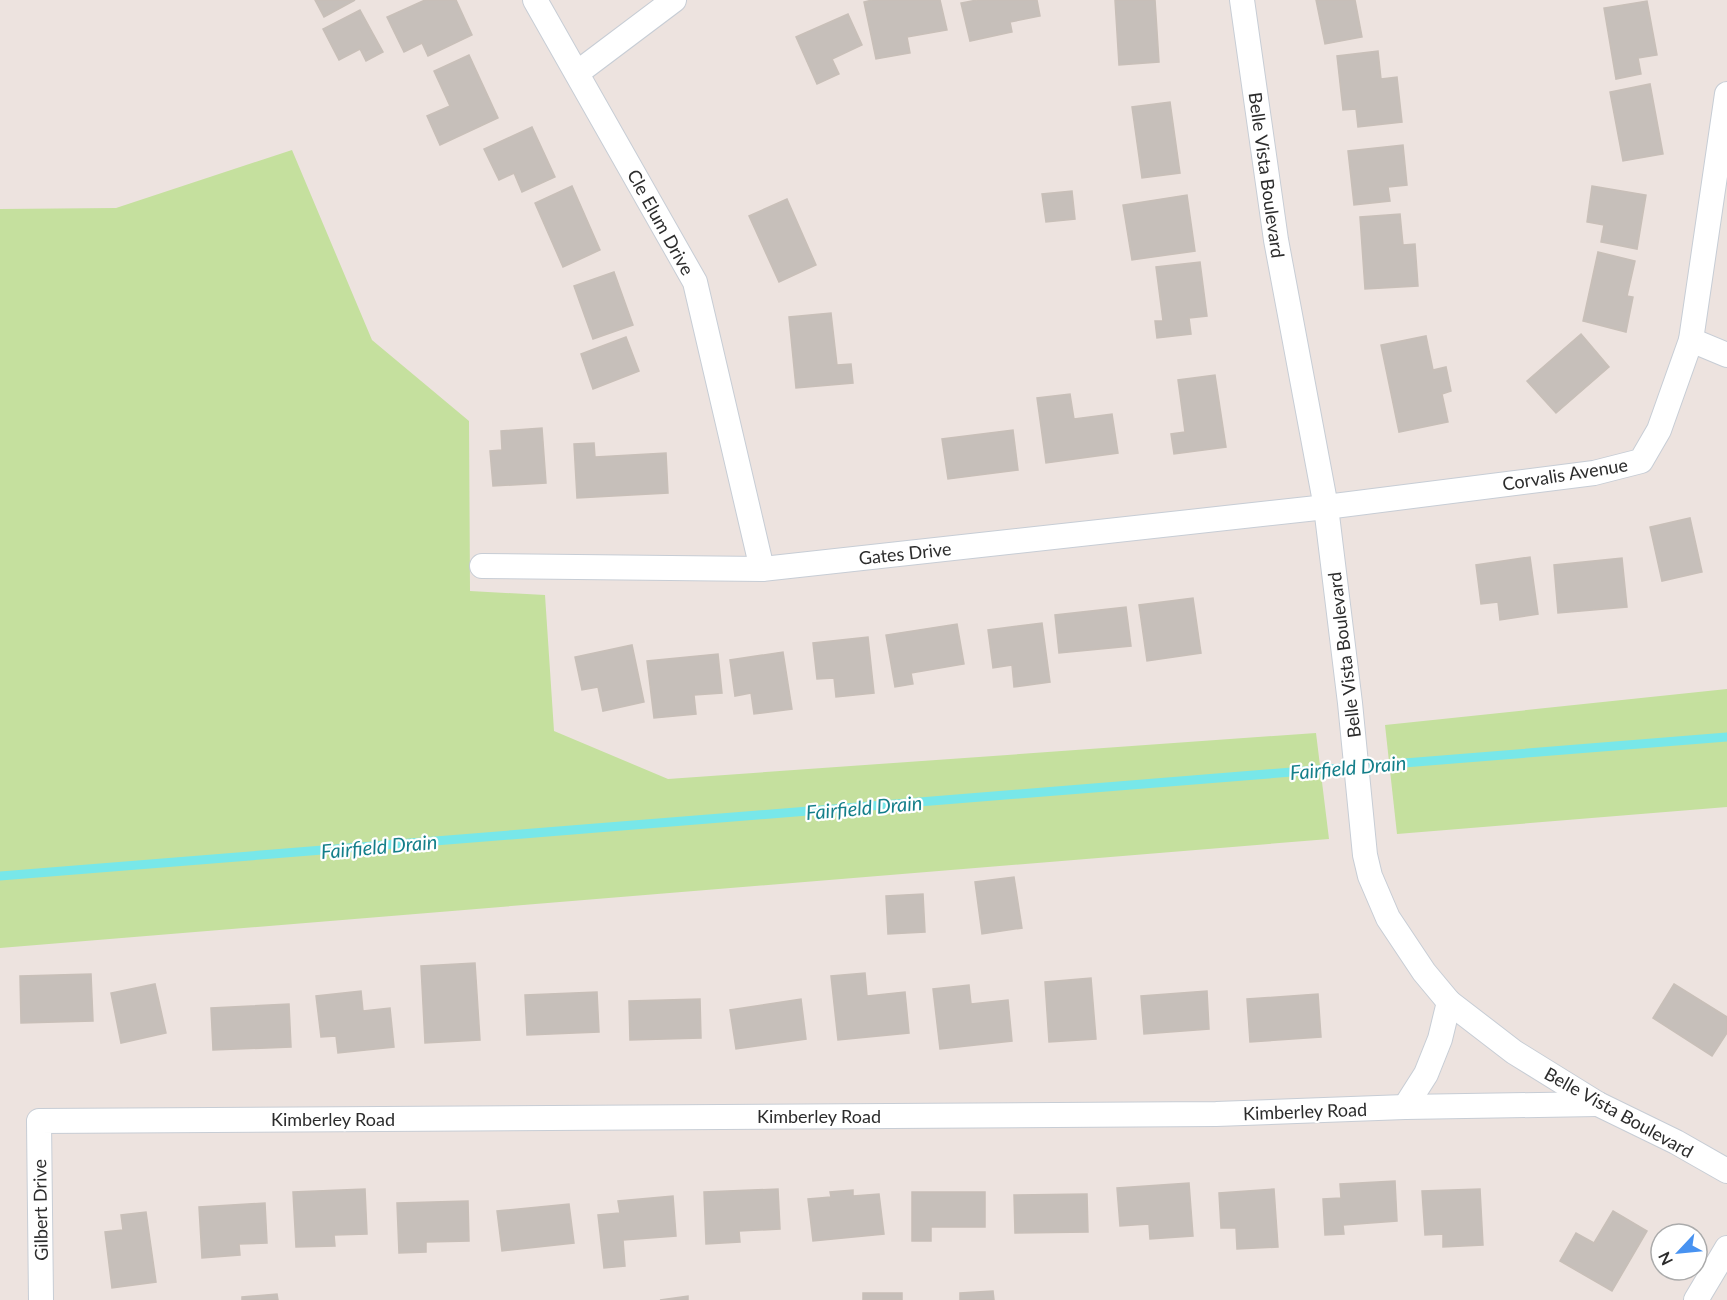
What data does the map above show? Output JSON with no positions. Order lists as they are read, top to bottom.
{
  "streets": {
    "street": [
      "Belle Vista Boulevard",
      "Cle Elum Drive",
      "Corvalis Avenue",
      "Gates Drive",
      "Kimberley Road",
      "Gilbert Drive"
    ]
  },
  "crossings": [
    ["Belle Vista Boulevard", "Corvalis Avenue"],
    ["Belle Vista Boulevard", "Gates Drive"],
    ["Belle Vista Boulevard", "Kimberley Road"],
    ["Cle Elum Drive", "Gates Drive"],
    ["Corvalis Avenue", "Gates Drive"],
    ["Kimberley Road", "Gilbert Drive"]
  ],
  "water": ["Fairfield Drain"],
  "north": "bottom left"
}
